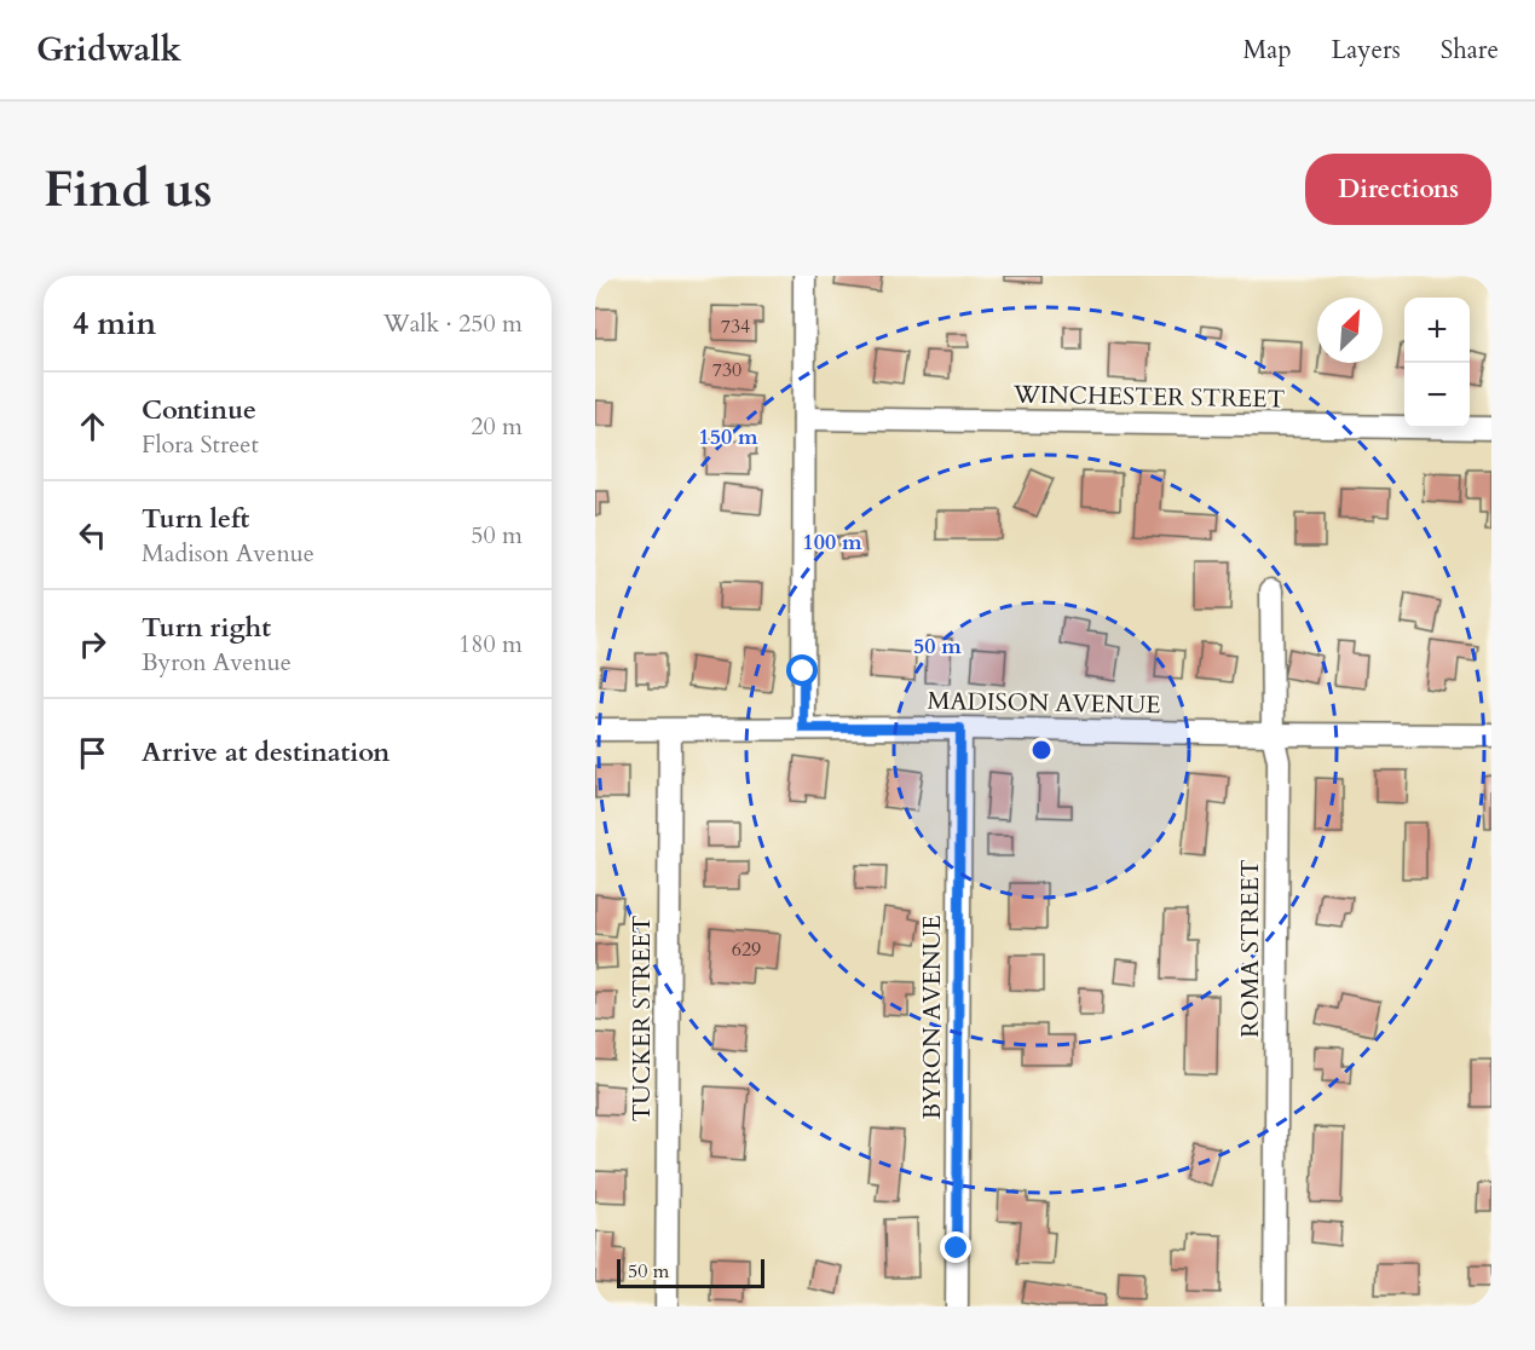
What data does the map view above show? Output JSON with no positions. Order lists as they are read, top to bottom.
{
  "streets": {
    "street": [
      "WINCHESTER STREET",
      "MADISON AVENUE",
      "ROMA STREET",
      "BYRON AVENUE",
      "TUCKER STREET"
    ]
  },
  "crossings": [
    ["MADISON AVENUE", "ROMA STREET"],
    ["MADISON AVENUE", "BYRON AVENUE"],
    ["MADISON AVENUE", "TUCKER STREET"]
  ],
  "house_numbers": ["734", "730", "629"],
  "scale_bar": "50 m",
  "north": "top right",
  "page": {
    "header": "Gridwalk",
    "nav": ["Map", "Layers", "Share"],
    "buttons": "Directions",
    "title": "Find us",
    "heading": ["4 min", "Walk · 250 m"],
    "map_buttons": ["+", "−"],
    "list": [
      ["Continue", "Flora Street", "20 m"],
      ["Turn left", "Madison Avenue", "50 m"],
      ["Turn right", "Byron Avenue", "180 m"],
      "Arrive at destination"
    ],
    "scale": "50 m"
  },
  "rings": ["150 m", "100 m", "50 m"]
}
